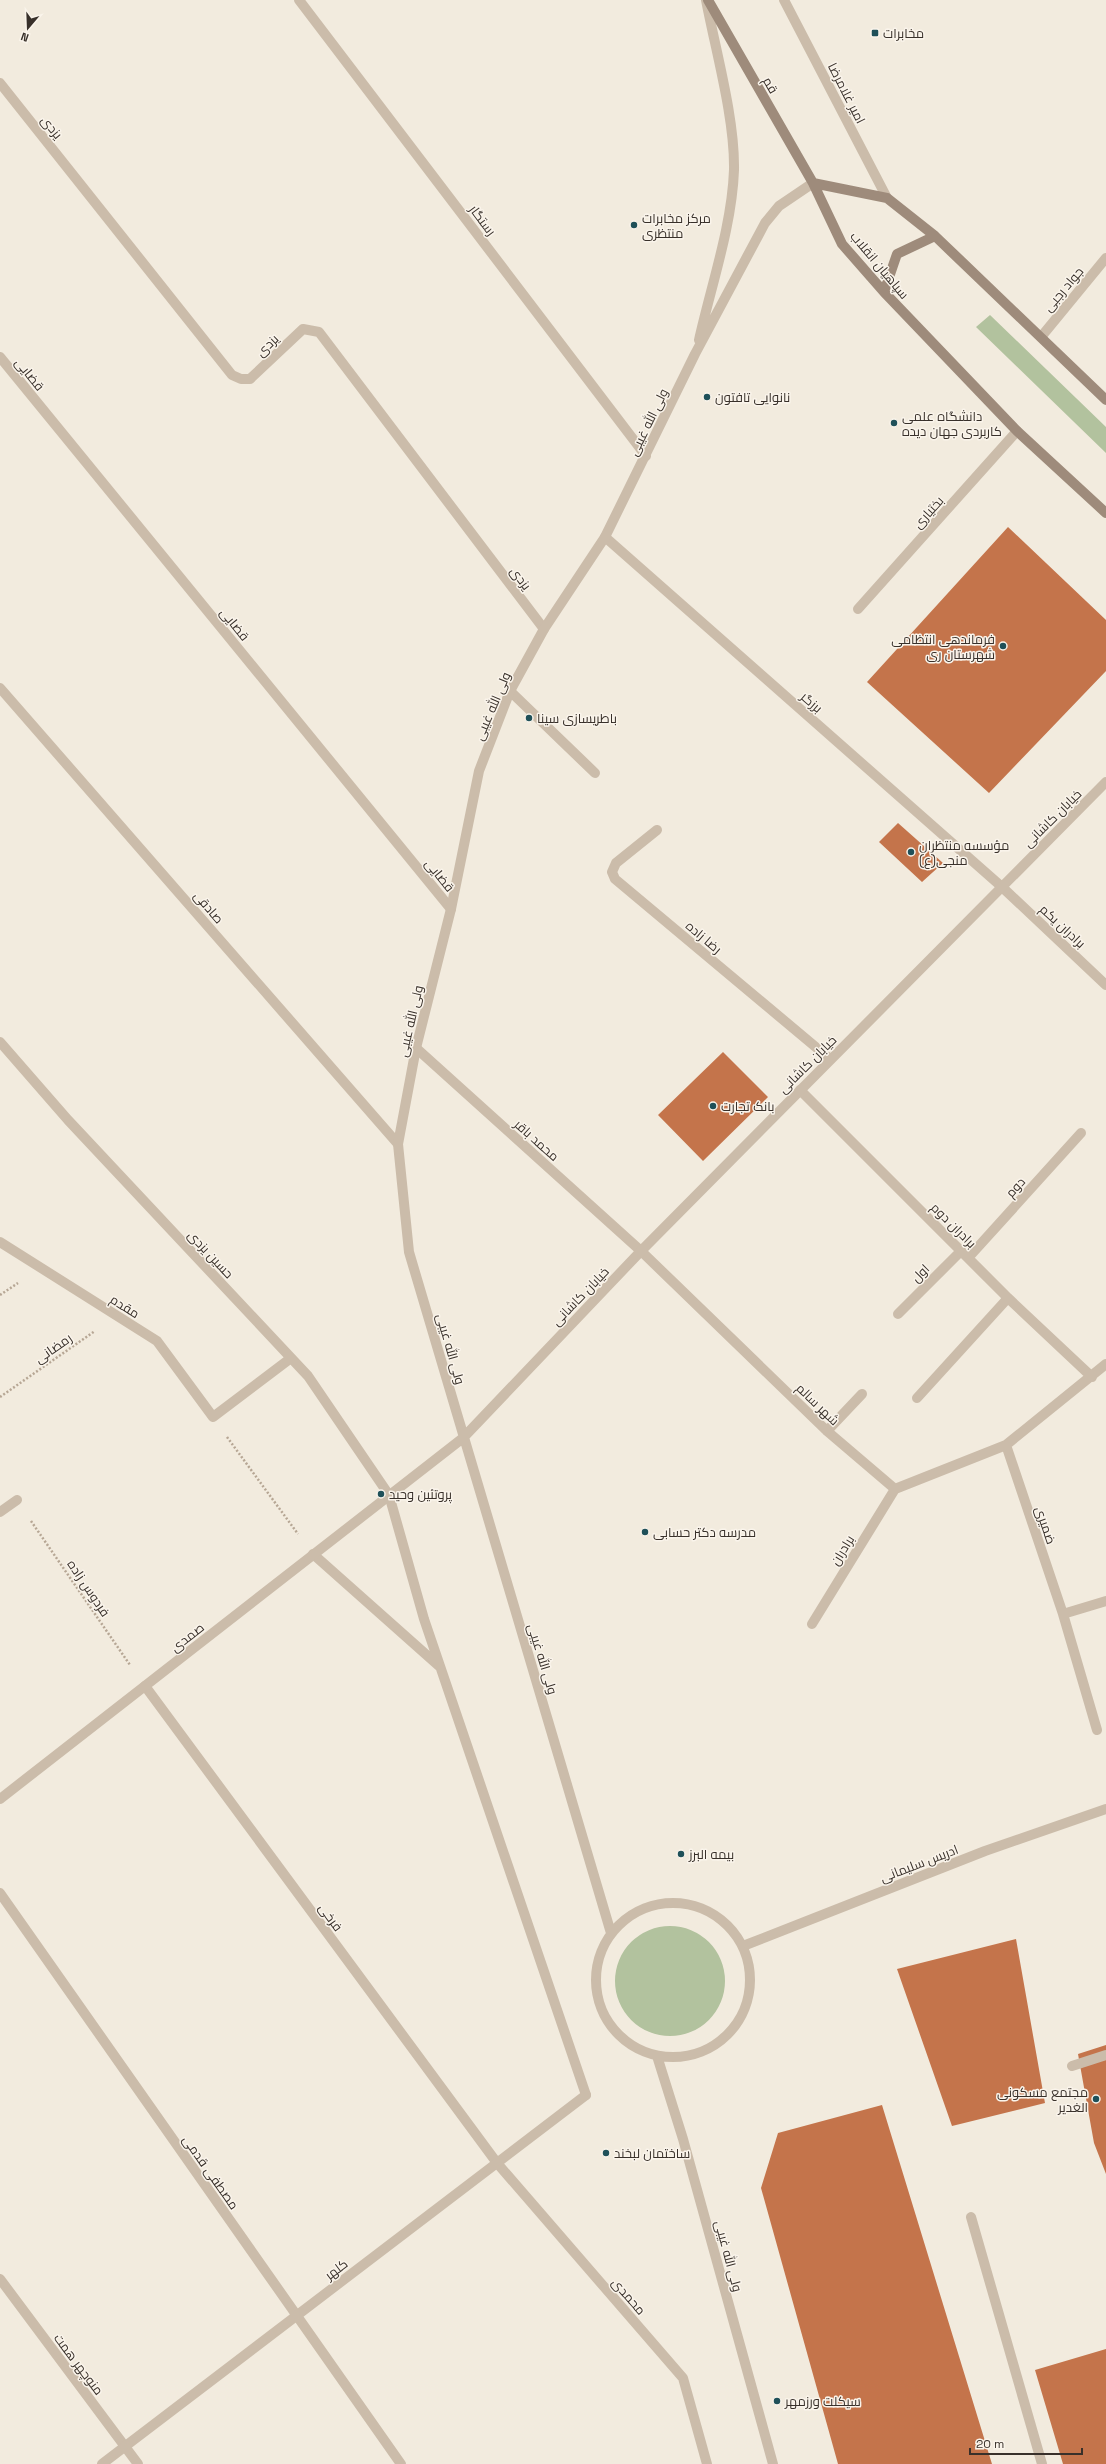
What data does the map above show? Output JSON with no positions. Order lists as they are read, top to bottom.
{
  "streets": {
    "main road": ["قم", "سپاهیان انقلاب"],
    "street": [
      "امیر غلامرضا",
      "یزدی",
      "رستگار",
      "جواد رجبی",
      "قضایی",
      "ولی الله غیبی",
      "بختیاری",
      "برزگر",
      "خیابان کاشانی",
      "صادقی",
      "برادران یکم",
      "رضا زاده",
      "محمد باقر",
      "دوم",
      "برادران دوم",
      "حسین یزدی",
      "اول",
      "مقدم",
      "شهر سالم",
      "ضمیری",
      "برادران",
      "صمدی",
      "ادریس سلیمانی",
      "فرخی",
      "مصطفی قدمی",
      "کلهر",
      "محمدی",
      "منوچهر همت"
    ],
    "path": ["رمضانی", "فردوس زاده"]
  },
  "crossings": [
    ["قم", "سپاهیان انقلاب"],
    ["قم", "ولی الله غیبی"],
    ["یزدی", "ولی الله غیبی"],
    ["رستگار", "ولی الله غیبی"],
    ["سپاهیان انقلاب", "ولی الله غیبی"],
    ["سپاهیان انقلاب", "بختیاری"],
    ["قضایی", "ولی الله غیبی"],
    ["ولی الله غیبی", "برزگر"],
    ["ولی الله غیبی", "خیابان کاشانی"],
    ["ولی الله غیبی", "صادقی"],
    ["ولی الله غیبی", "محمد باقر"],
    ["برزگر", "خیابان کاشانی"],
    ["برزگر", "برادران یکم"],
    ["خیابان کاشانی", "برادران یکم"],
    ["خیابان کاشانی", "رضا زاده"],
    ["خیابان کاشانی", "محمد باقر"],
    ["خیابان کاشانی", "برادران دوم"],
    ["خیابان کاشانی", "حسین یزدی"],
    ["خیابان کاشانی", "شهر سالم"],
    ["خیابان کاشانی", "صمدی"],
    ["محمد باقر", "شهر سالم"],
    ["دوم", "برادران دوم"],
    ["دوم", "اول"],
    ["برادران دوم", "اول"],
    ["حسین یزدی", "صمدی"],
    ["حسین یزدی", "کلهر"],
    ["مقدم", "رمضانی"],
    ["شهر سالم", "برادران"],
    ["فردوس زاده", "صمدی"],
    ["فردوس زاده", "فرخی"],
    ["صمدی", "فرخی"],
    ["فرخی", "کلهر"],
    ["فرخی", "محمدی"],
    ["مصطفی قدمی", "کلهر"],
    ["کلهر", "محمدی"],
    ["کلهر", "منوچهر همت"]
  ],
  "places": {
    "transit": ["مخابرات"],
    "other": [
      "مرکز مخابرات منتظری",
      "نانوایی تافتون",
      "دانشگاه علمی کاربردی جهان دیده",
      "فرماندهی انتظامی شهرستان ری",
      "باطریسازی سینا",
      "مؤسسه منتظران منجی(ع)",
      "بانک تجارت",
      "پروتئین وحید",
      "مدرسه دکتر حسابی",
      "بیمه البرز",
      "مجتمع مسکونی الغدیر",
      "ساختمان لبخند",
      "سیکلت ورزمهر"
    ]
  },
  "scale_bar": "20 m",
  "north": "bottom"
}
